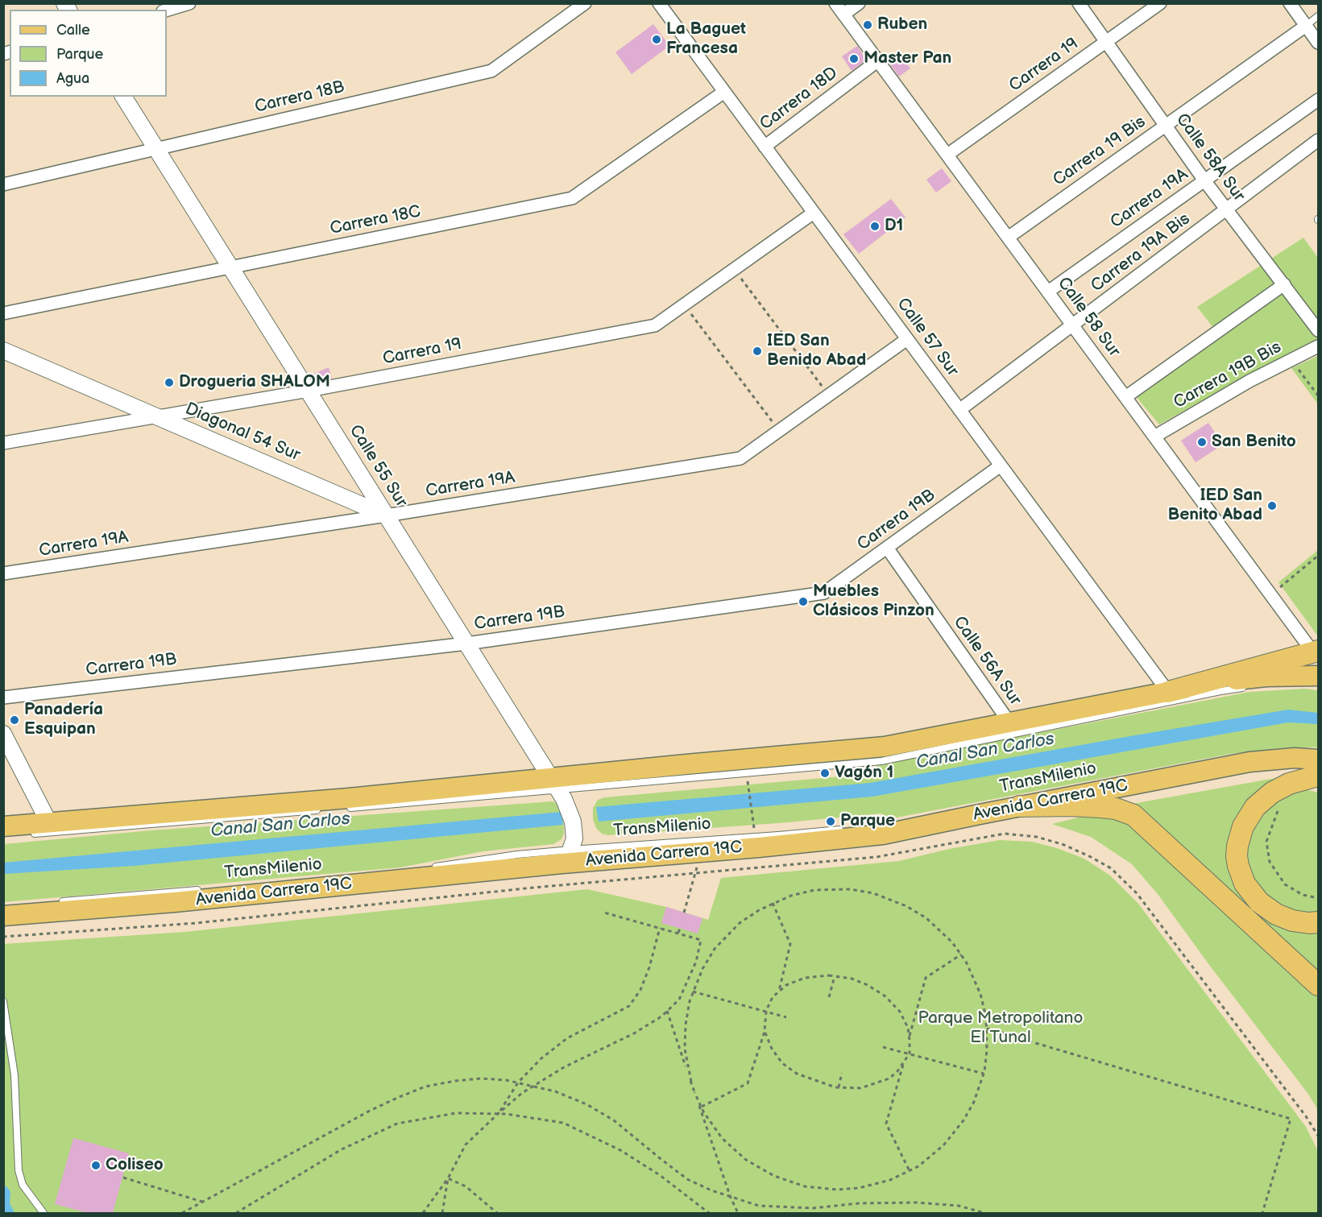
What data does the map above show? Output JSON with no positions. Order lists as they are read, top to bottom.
{
  "streets": {
    "main road": ["Avenida Carrera 19C"],
    "street": [
      "Carrera 19",
      "Carrera 18B",
      "Carrera 18D",
      "Carrera 19 Bis",
      "Calle 58A Sur",
      "Carrera 19A",
      "Carrera 18C",
      "Carrera 19A Bis",
      "Calle 58 Sur",
      "Calle 57 Sur",
      "Carrera 19B Bis",
      "Diagonal 54 Sur",
      "Calle 55 Sur",
      "Carrera 19B",
      "Calle 56A Sur"
    ],
    "lane": ["TransMilenio"]
  },
  "crossings": [
    ["Carrera 19", "Calle 58A Sur"],
    ["Carrera 19", "Calle 58 Sur"],
    ["Carrera 19", "Calle 57 Sur"],
    ["Carrera 19", "Diagonal 54 Sur"],
    ["Carrera 19", "Calle 55 Sur"],
    ["Carrera 18B", "Calle 55 Sur"],
    ["Carrera 18D", "Calle 58 Sur"],
    ["Carrera 18D", "Calle 57 Sur"],
    ["Carrera 19 Bis", "Calle 58A Sur"],
    ["Carrera 19 Bis", "Calle 58 Sur"],
    ["Calle 58A Sur", "Carrera 19A"],
    ["Calle 58A Sur", "Carrera 19A Bis"],
    ["Carrera 19A", "Calle 58 Sur"],
    ["Carrera 19A", "Calle 57 Sur"],
    ["Carrera 19A", "Diagonal 54 Sur"],
    ["Carrera 19A", "Calle 55 Sur"],
    ["Carrera 18C", "Calle 57 Sur"],
    ["Carrera 18C", "Calle 55 Sur"],
    ["Carrera 19A Bis", "Calle 58 Sur"],
    ["Carrera 19A Bis", "Calle 57 Sur"],
    ["Calle 58 Sur", "Carrera 19B Bis"],
    ["Calle 57 Sur", "Carrera 19B"],
    ["Diagonal 54 Sur", "Calle 55 Sur"],
    ["Calle 55 Sur", "Carrera 19B"],
    ["Calle 55 Sur", "TransMilenio"],
    ["Calle 55 Sur", "Avenida Carrera 19C"],
    ["Carrera 19B", "Calle 56A Sur"],
    ["TransMilenio", "Avenida Carrera 19C"]
  ],
  "water": ["Canal San Carlos"],
  "parks": ["Parque Metropolitano El Tunal"],
  "places": [
    "Ruben",
    "La Baguet Francesa",
    "Master Pan",
    "D1",
    "IED San Benido Abad",
    "Drogueria SHALOM",
    "San Benito",
    "IED San Benito Abad",
    "Muebles Clásicos Pinzon",
    "Panadería Esquipan",
    "Vagón 1",
    "Parque",
    "Coliseo"
  ],
  "legend": ["Calle", "Parque", "Agua"]
}
